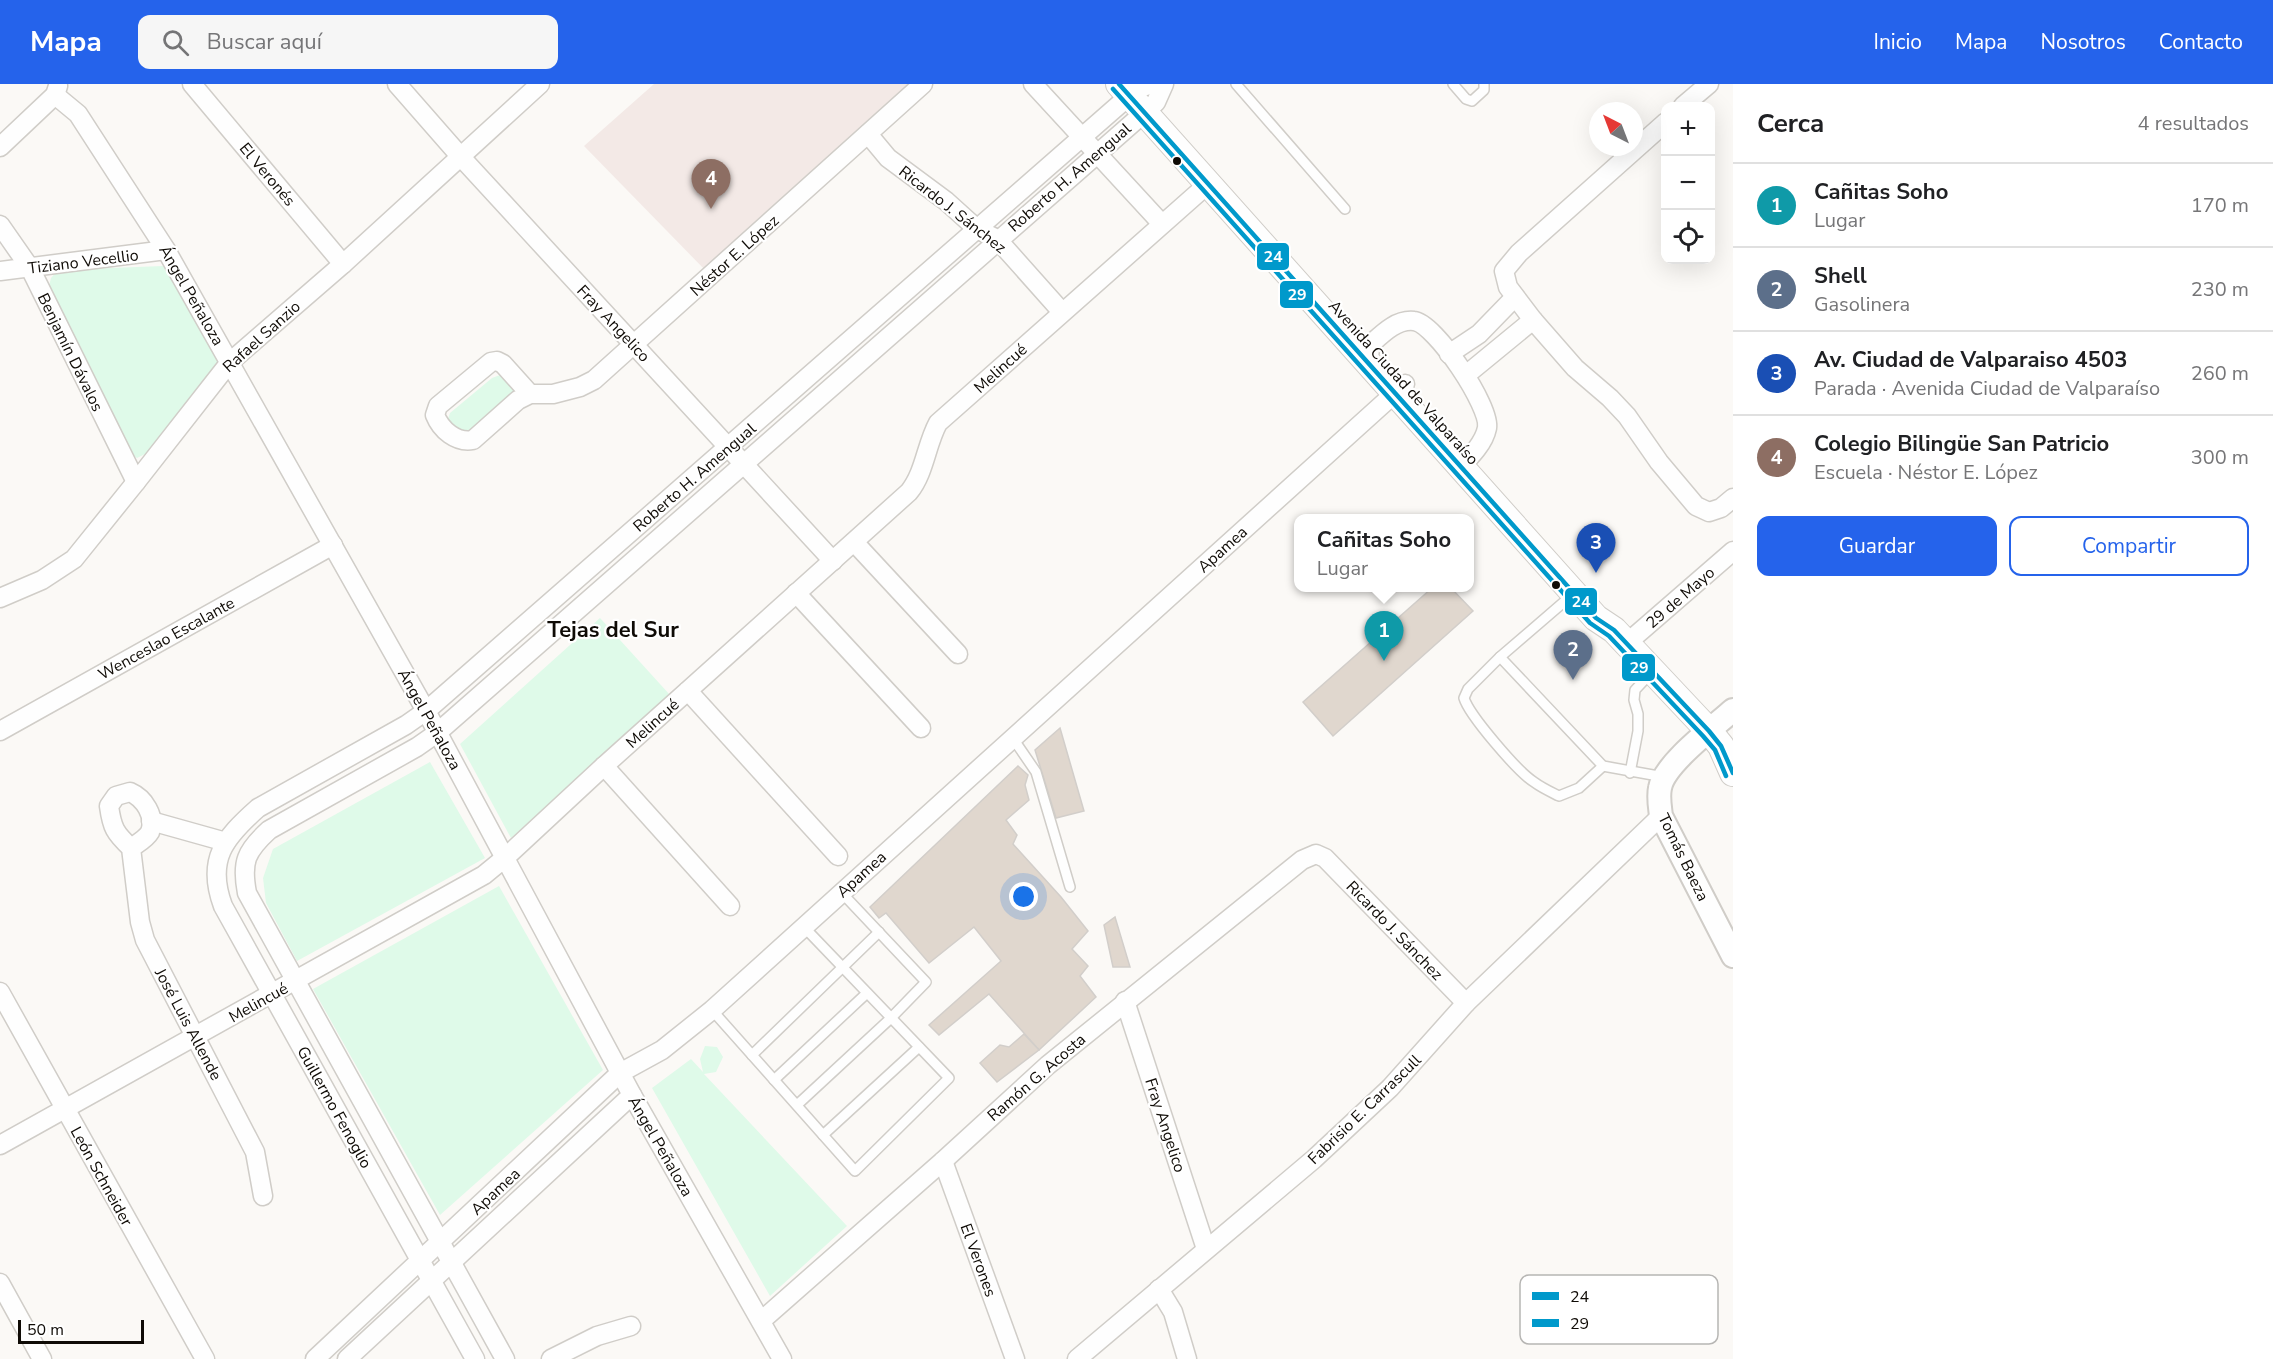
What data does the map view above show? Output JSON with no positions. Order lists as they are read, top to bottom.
{
  "streets": {
    "main road": ["Avenida Ciudad de Valparaíso"],
    "street": [
      "El Veronés",
      "Roberto H. Amengual",
      "Ricardo J. Sánchez",
      "Néstor E. López",
      "Tiziano Vecellio",
      "Ángel Peñaloza",
      "Fray Angelico",
      "Rafael Sanzio",
      "Benjamín Dávalos",
      "Melincué",
      "Apamea",
      "29 de Mayo",
      "Wenceslao Escalante",
      "Tomás Baeza",
      "José Luis Allende",
      "Ramón G. Acosta",
      "Guillermo Fenoglio",
      "Fabrisio E. Carrascull",
      "León Schneider",
      "El Verones"
    ]
  },
  "crossings": [
    ["El Veronés", "Rafael Sanzio"],
    ["Roberto H. Amengual", "Ricardo J. Sánchez"],
    ["Roberto H. Amengual", "Ángel Peñaloza"],
    ["Roberto H. Amengual", "Fray Angelico"],
    ["Roberto H. Amengual", "Avenida Ciudad de Valparaíso"],
    ["Roberto H. Amengual", "Guillermo Fenoglio"],
    ["Ricardo J. Sánchez", "Néstor E. López"],
    ["Ricardo J. Sánchez", "Melincué"],
    ["Ricardo J. Sánchez", "Ramón G. Acosta"],
    ["Ricardo J. Sánchez", "Fabrisio E. Carrascull"],
    ["Néstor E. López", "Fray Angelico"],
    ["Tiziano Vecellio", "Ángel Peñaloza"],
    ["Tiziano Vecellio", "Benjamín Dávalos"],
    ["Ángel Peñaloza", "Rafael Sanzio"],
    ["Ángel Peñaloza", "Melincué"],
    ["Ángel Peñaloza", "Apamea"],
    ["Ángel Peñaloza", "Wenceslao Escalante"],
    ["Ángel Peñaloza", "Ramón G. Acosta"],
    ["Fray Angelico", "Rafael Sanzio"],
    ["Fray Angelico", "Melincué"],
    ["Fray Angelico", "Ramón G. Acosta"],
    ["Fray Angelico", "Fabrisio E. Carrascull"],
    ["Rafael Sanzio", "Benjamín Dávalos"],
    ["Melincué", "Avenida Ciudad de Valparaíso"],
    ["Melincué", "José Luis Allende"],
    ["Melincué", "Guillermo Fenoglio"],
    ["Melincué", "León Schneider"],
    ["Avenida Ciudad de Valparaíso", "Apamea"],
    ["Avenida Ciudad de Valparaíso", "29 de Mayo"],
    ["Apamea", "Guillermo Fenoglio"],
    ["Tomás Baeza", "Fabrisio E. Carrascull"],
    ["Ramón G. Acosta", "El Verones"]
  ],
  "districts": ["Tejas del Sur"],
  "lines": ["transit line 24", "transit line 29"],
  "legend": ["24", "29"],
  "scale_bar": "50 m",
  "north": "top left",
  "page": {
    "header": "Mapa",
    "search": "Buscar aquí",
    "nav": [
      "Inicio",
      "Mapa",
      "Nosotros",
      "Contacto"
    ],
    "heading": ["Cerca", "4 resultados"],
    "map_buttons": ["+", "−"],
    "pins": [
      "4",
      "3",
      "1",
      "2"
    ],
    "list": [
      {
        "mark": "1",
        "name": "Cañitas Soho",
        "note": "Lugar",
        "value": "170 m"
      },
      {
        "mark": "2",
        "name": "Shell",
        "note": "Gasolinera",
        "value": "230 m"
      },
      {
        "mark": "3",
        "name": "Av. Ciudad de Valparaiso 4503",
        "note": "Parada · Avenida Ciudad de Valparaíso",
        "value": "260 m"
      },
      {
        "mark": "4",
        "name": "Colegio Bilingüe San Patricio",
        "note": "Escuela · Néstor E. López",
        "value": "300 m"
      }
    ],
    "buttons": ["Guardar", "Compartir"],
    "popup": ["Cañitas Soho", "Lugar"],
    "scale": "50 m"
  }
}
